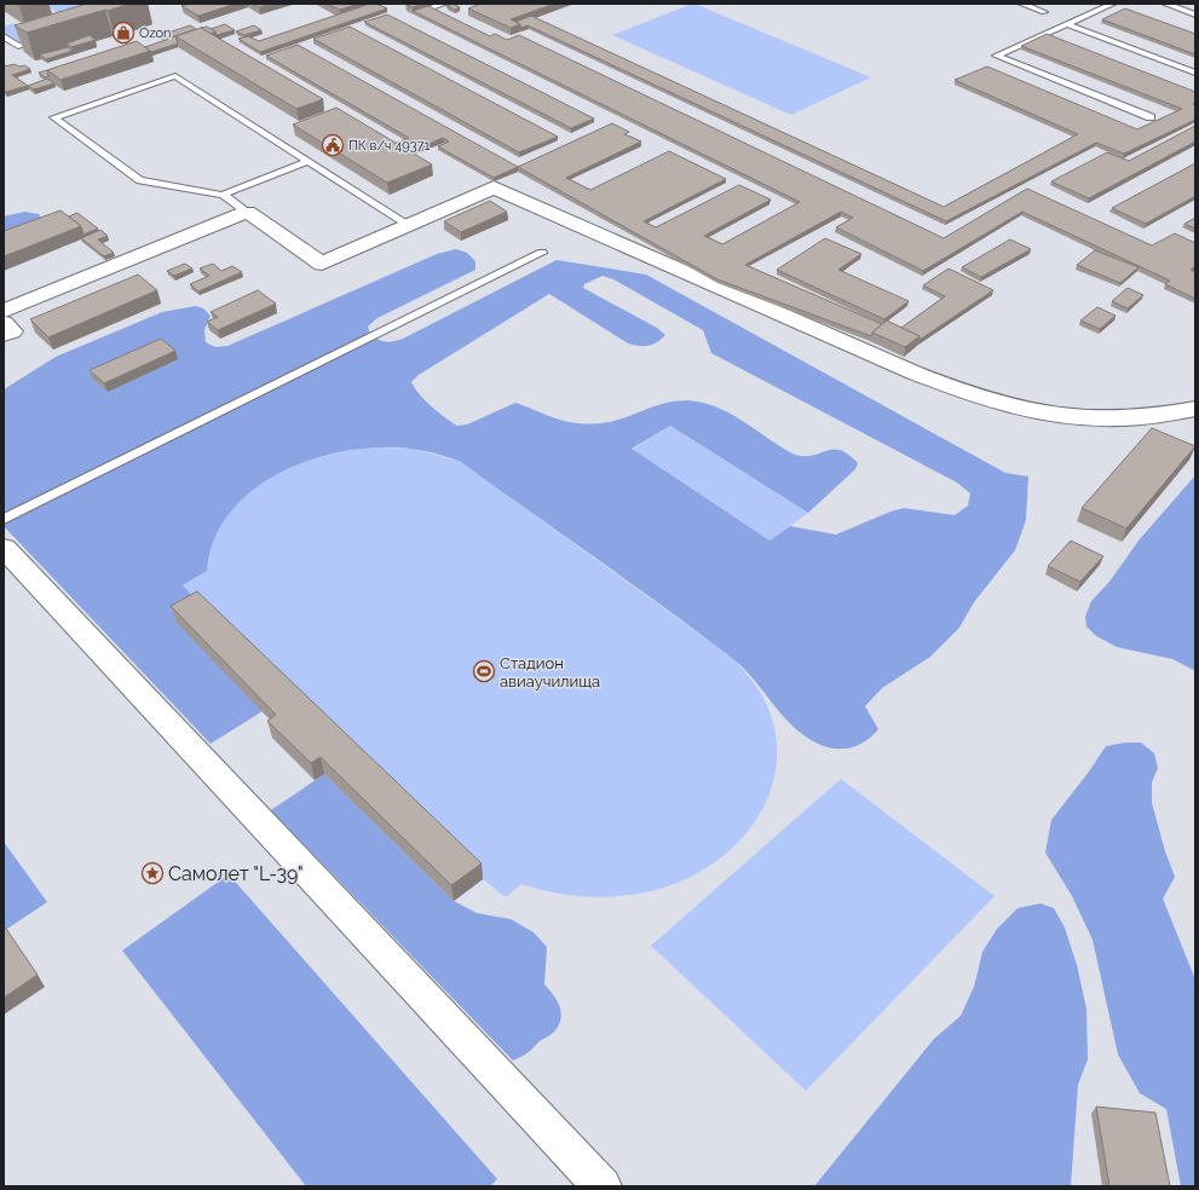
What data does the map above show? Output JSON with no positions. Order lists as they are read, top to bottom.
{
  "places": {
    "shop": ["Ozon"],
    "public building": ["ПК в/ч 49371"],
    "sports": ["Стадион авиаучилища"],
    "place": ["Самолет \"L-39\""]
  }
}
